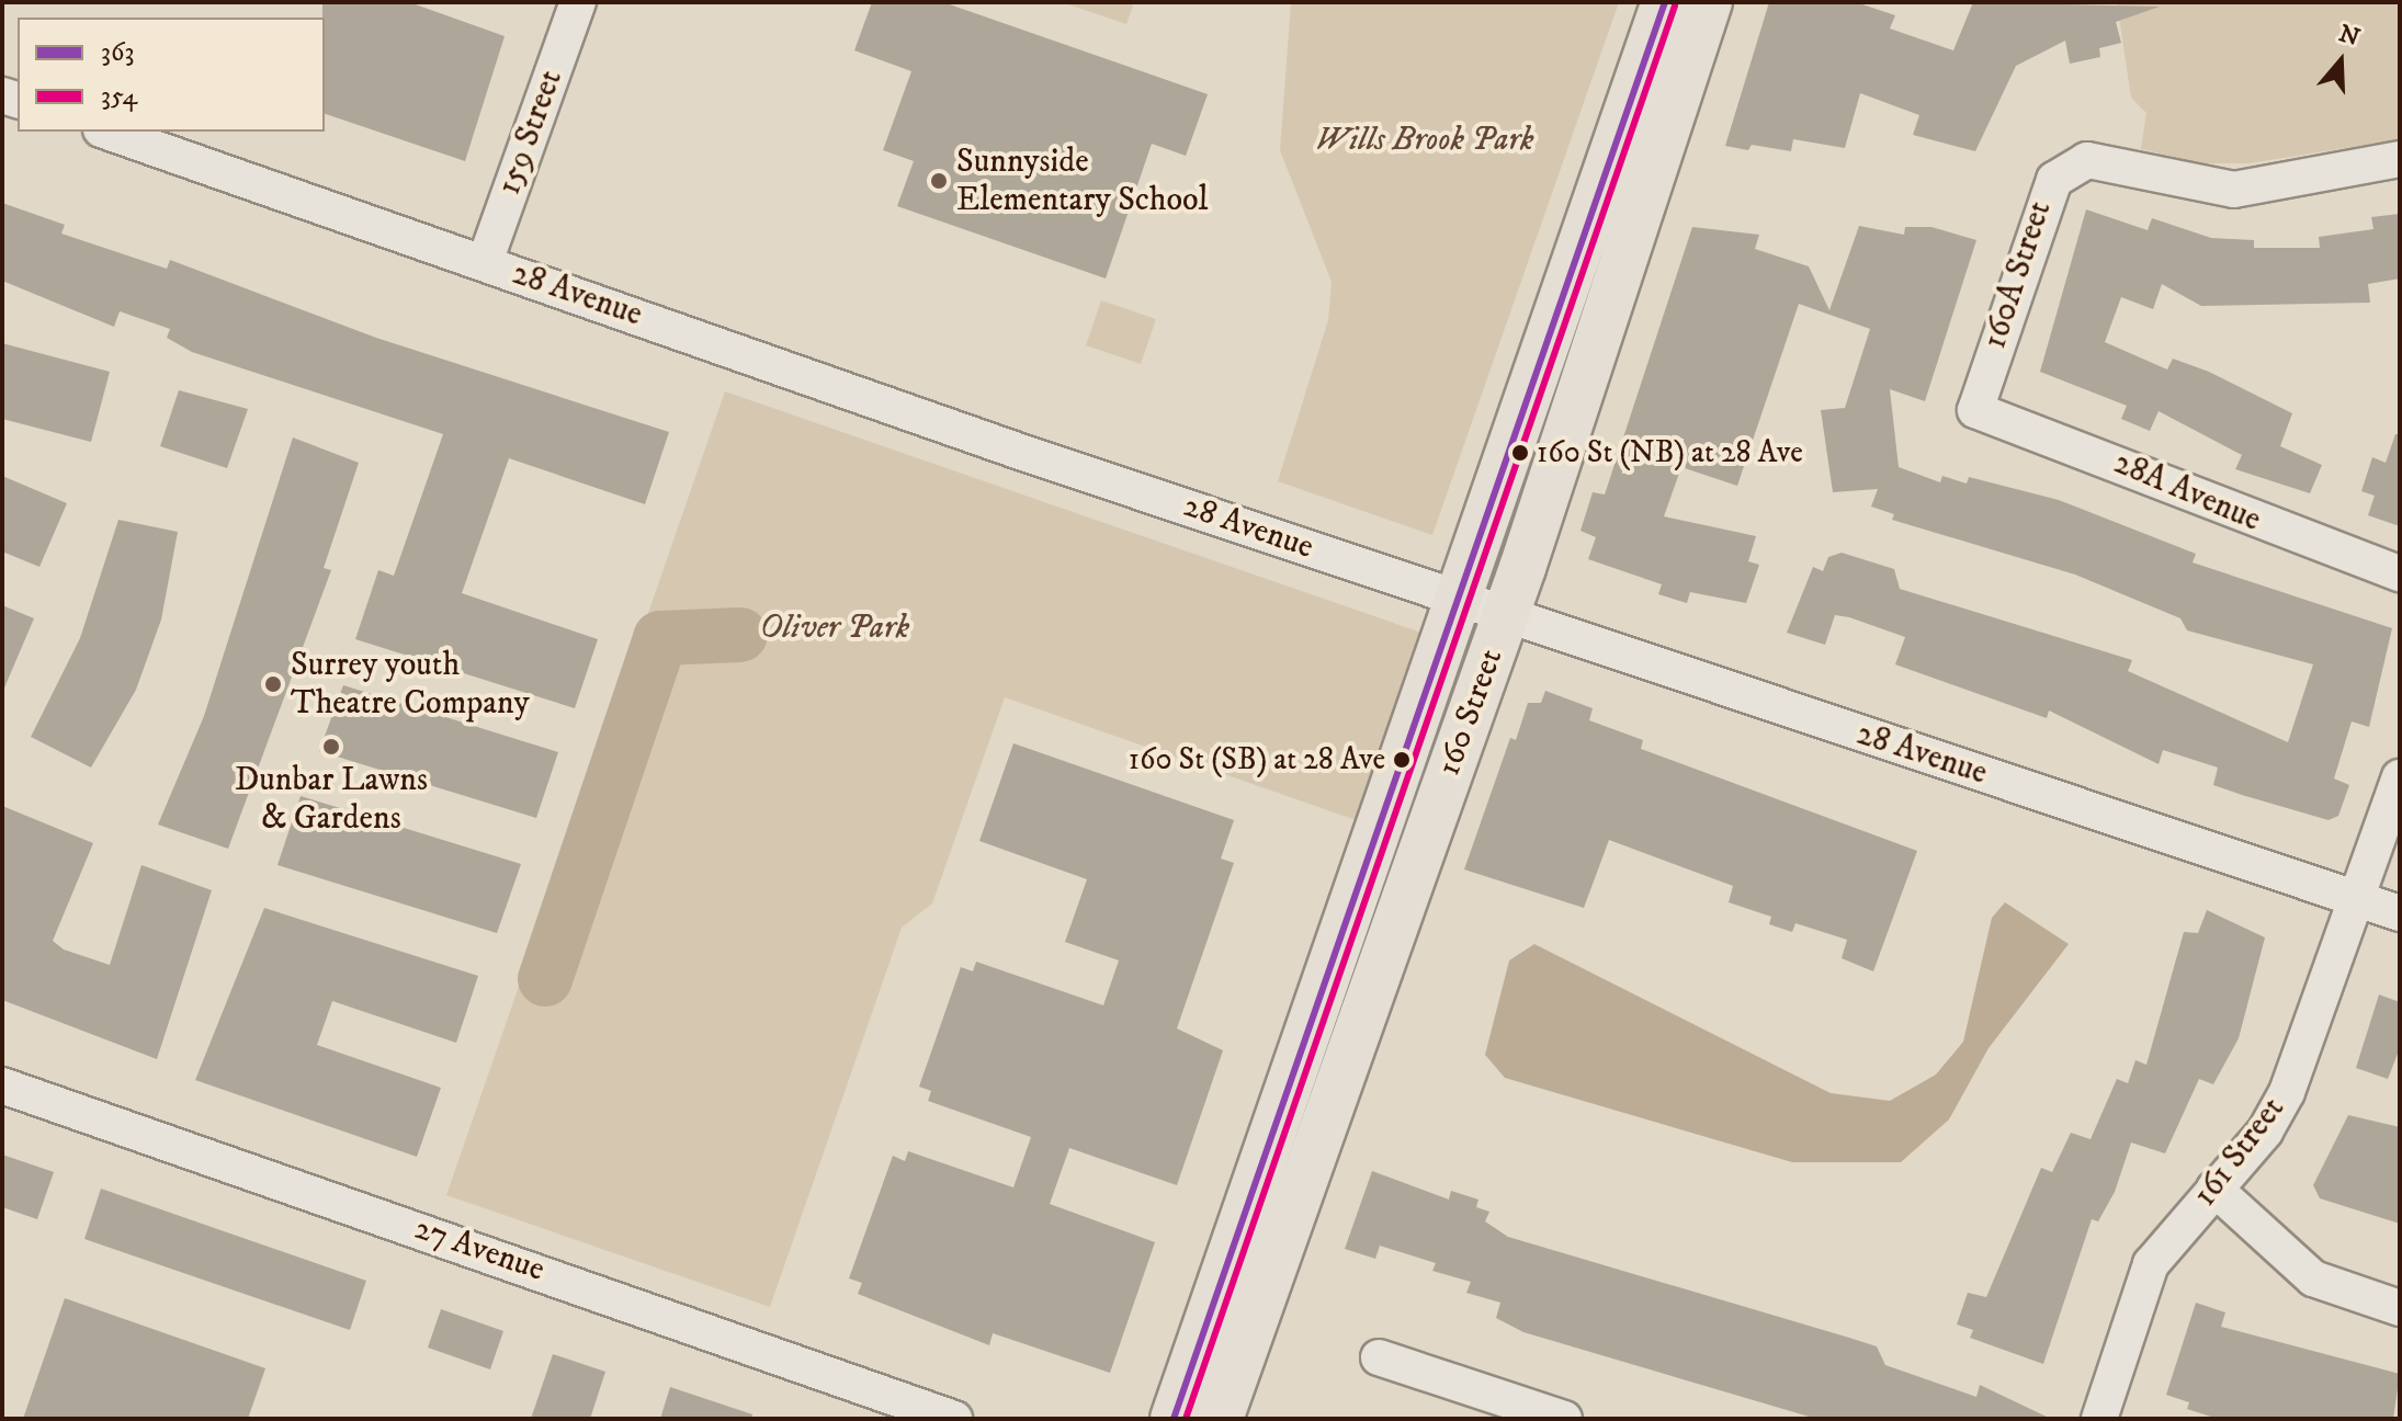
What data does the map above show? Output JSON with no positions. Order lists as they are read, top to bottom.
{
  "streets": {
    "main road": ["160 Street"],
    "street": [
      "159 Street",
      "160A Street",
      "28 Avenue",
      "28A Avenue",
      "161 Street",
      "27 Avenue"
    ]
  },
  "crossings": [
    ["159 Street", "28 Avenue"],
    ["160A Street", "28A Avenue"],
    ["28 Avenue", "160 Street"],
    ["28 Avenue", "161 Street"]
  ],
  "parks": ["Wills Brook Park", "Oliver Park"],
  "places": [
    "Sunnyside Elementary School",
    "160 St (NB) at 28 Ave",
    "Surrey youth Theatre Company",
    "Dunbar Lawns & Gardens",
    "160 St (SB) at 28 Ave"
  ],
  "lines": ["transit line 363", "transit line 354"],
  "legend": ["363", "354"],
  "north": "top"
}
